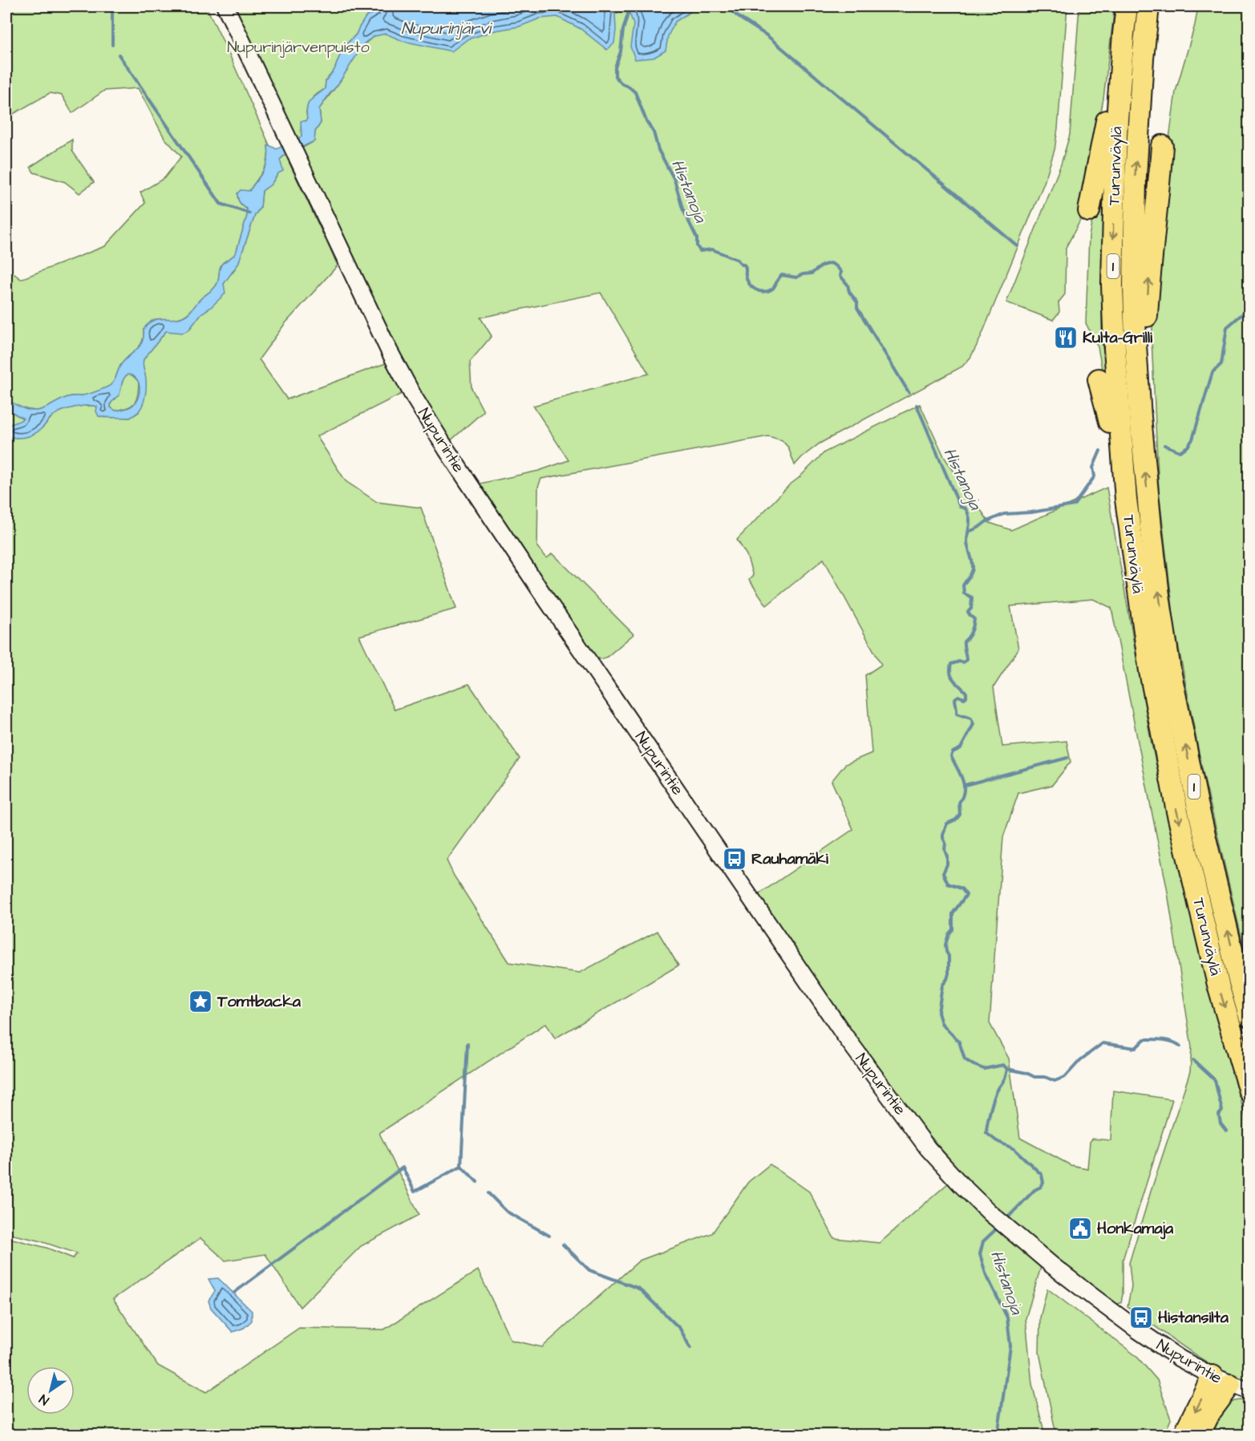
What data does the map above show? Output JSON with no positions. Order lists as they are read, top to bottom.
{
  "streets": {
    "highway": ["Turunväylä", "1"],
    "main road": ["Nupurintie"]
  },
  "water": ["Nupurinjärvi", "Histanoja"],
  "parks": ["Nupurinjärvenpuisto"],
  "places": {
    "restaurant": ["Kulta-Grilli"],
    "bus stop": ["Rauhamäki", "Histansilta"],
    "place": ["Tomtbacka"],
    "public building": ["Honkamaja"]
  },
  "north": "bottom left"
}
